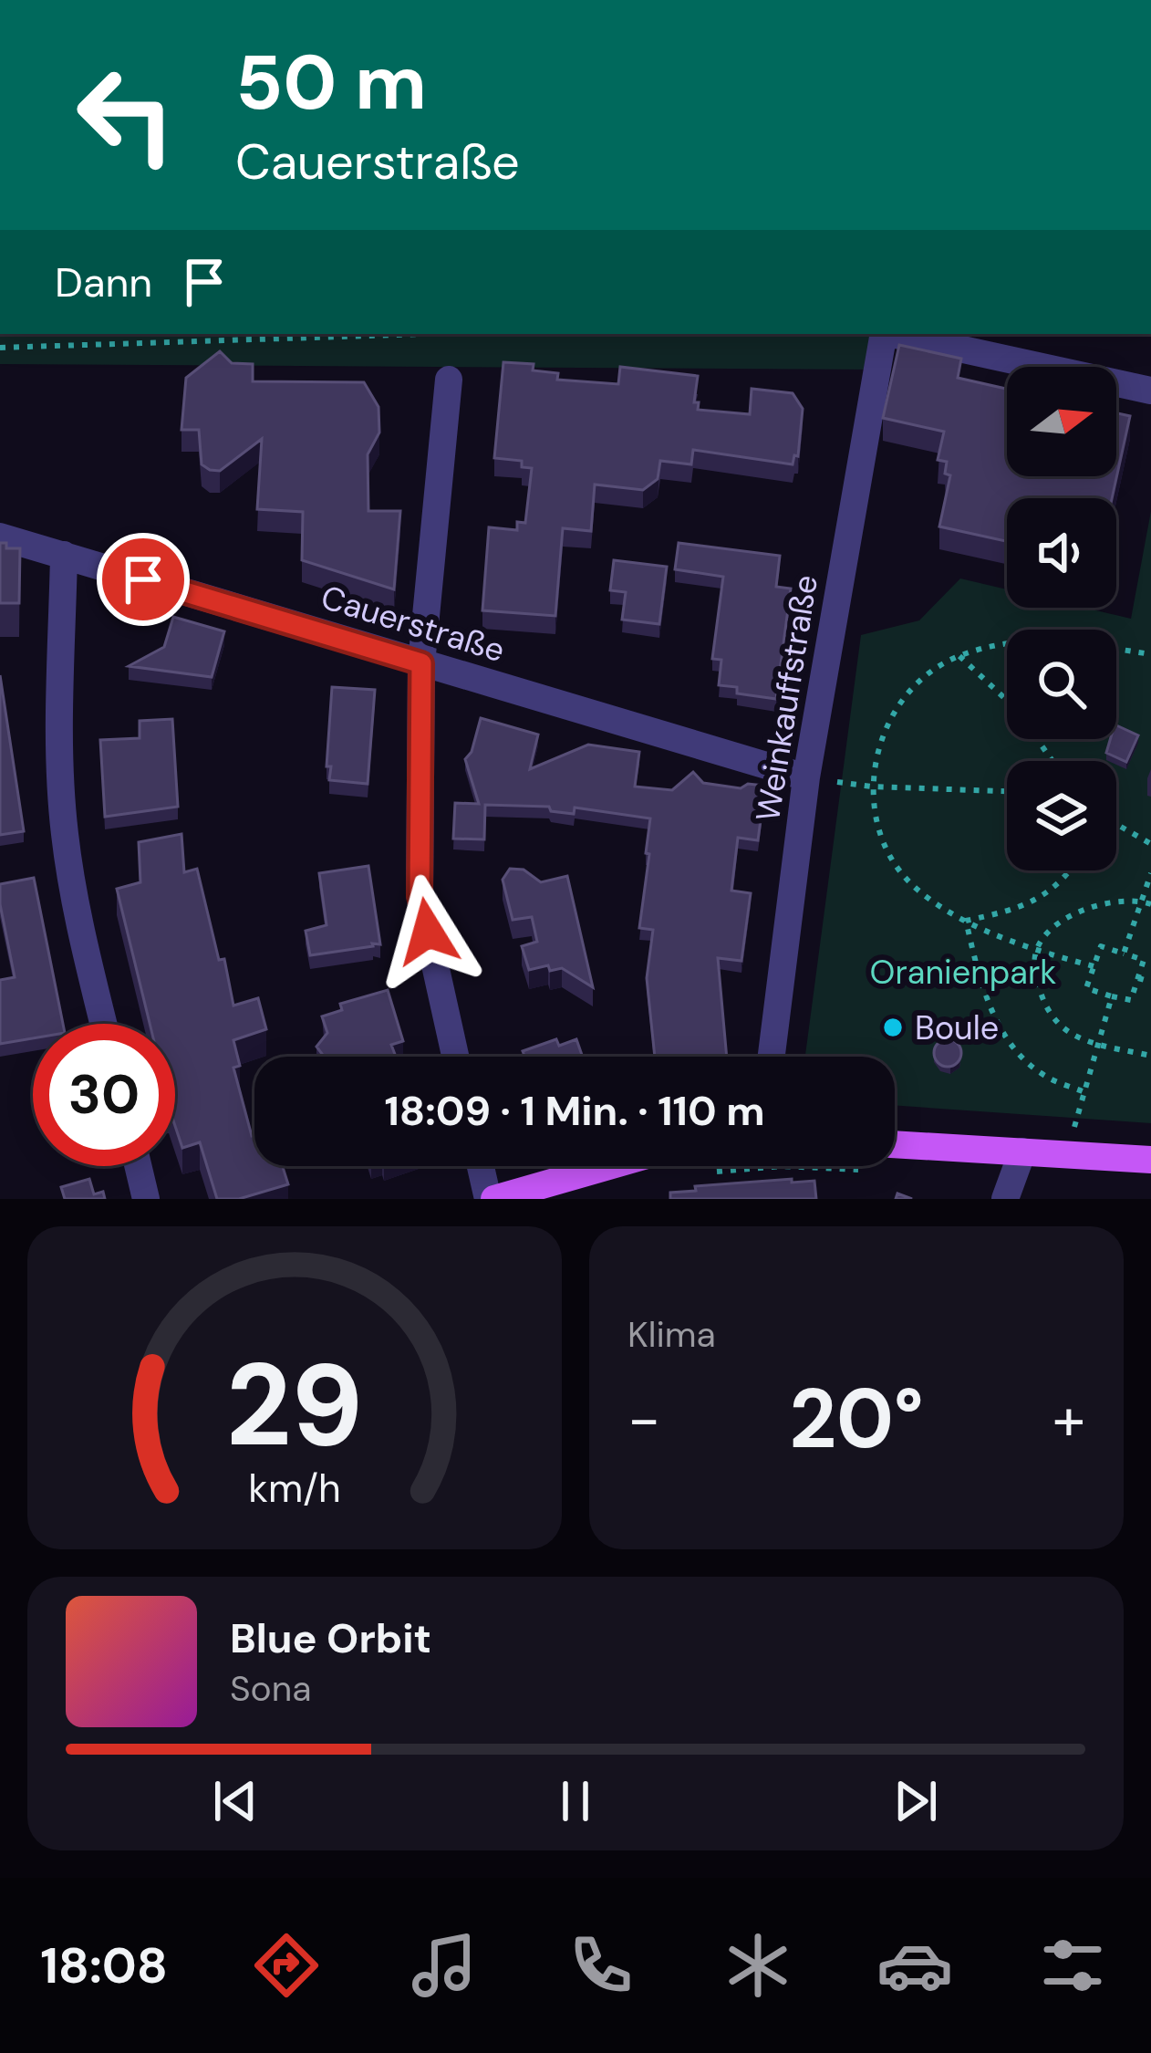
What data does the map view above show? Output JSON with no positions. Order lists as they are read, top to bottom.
{
  "streets": {
    "street": ["Cauerstraße", "Weinkauffstraße"]
  },
  "crossings": [
    ["Cauerstraße", "Weinkauffstraße"]
  ],
  "parks": ["Oranienpark"],
  "places": ["Boule"],
  "north": "right",
  "page": {
    "turn": ["50 m", "Cauerstraße"],
    "then": "Dann",
    "limit": "30",
    "trip": "18:09 · 1 Min. · 110 m",
    "tile": "Klima",
    "heat": ["−", "20°", "+"],
    "song": ["Blue Orbit", "Sona"],
    "tabs": "18:08",
    "gauge": ["29", "km/h"]
  }
}
